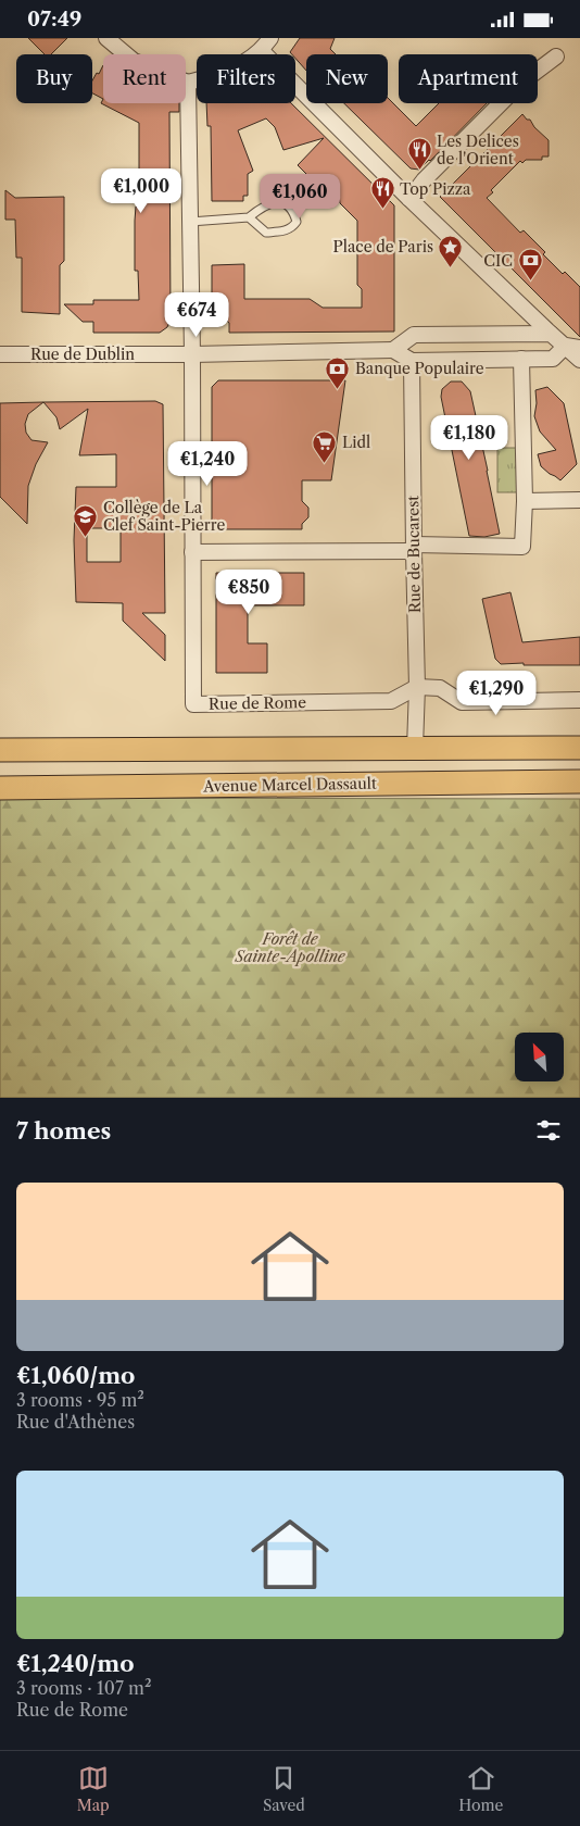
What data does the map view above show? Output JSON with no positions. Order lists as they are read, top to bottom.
{
  "streets": {
    "main road": ["Avenue Marcel Dassault"],
    "street": ["Rue de Dublin", "Rue de Bucarest", "Rue de Rome"]
  },
  "crossings": [
    ["Rue de Dublin", "Rue de Rome"],
    ["Rue de Bucarest", "Rue de Rome"]
  ],
  "parks": ["Forêt de Sainte-Apolline"],
  "places": {
    "restaurant": ["Les Delices de l'Orient", "Top Pizza"],
    "place": ["Place de Paris"],
    "bank": ["CIC", "Banque Populaire"],
    "supermarket": ["Lidl"],
    "school or university": ["Collège de La Clef Saint-Pierre"]
  },
  "north": "top left",
  "page": {
    "status": "07:49",
    "chip": [
      "Buy",
      "Rent",
      "Filters",
      "New",
      "Apartment"
    ],
    "price": [
      "€1,000",
      "€1,060",
      "€674",
      "€1,180",
      "€1,240",
      "€850",
      "€1,290"
    ],
    "heading": "7 homes",
    "list": [
      {
        "name": "€1,060/mo",
        "note": "3 rooms · 95 m² · Rue d'Athènes"
      },
      {
        "name": "€1,240/mo",
        "note": "3 rooms · 107 m² · Rue de Rome"
      }
    ],
    "tabs": ["Map", "Saved", "Home"]
  }
}
